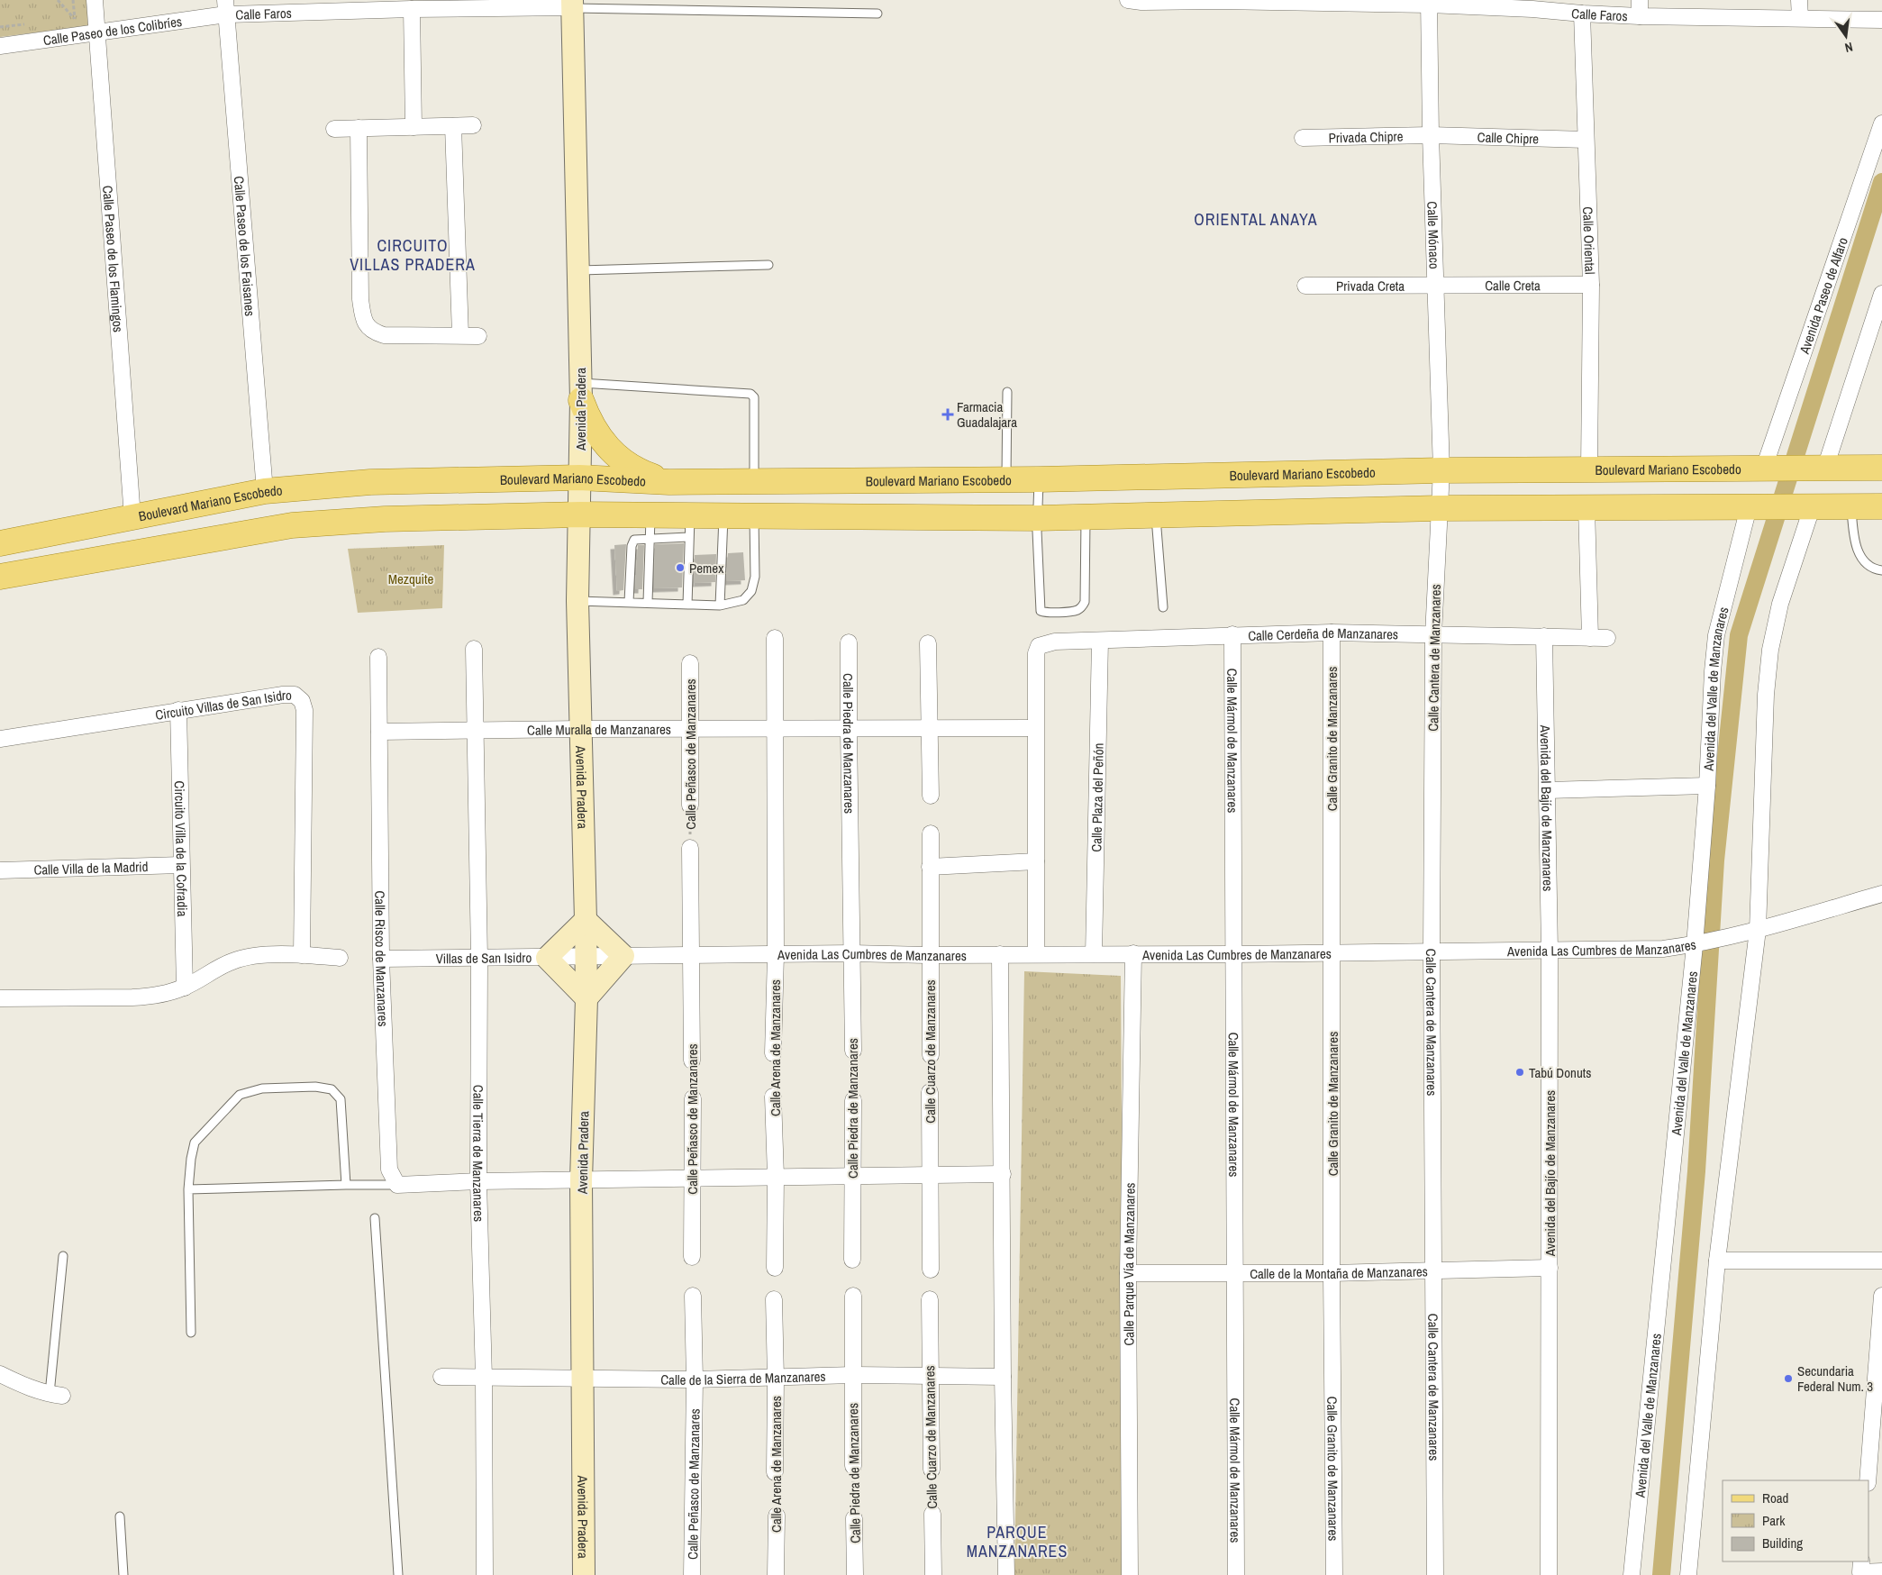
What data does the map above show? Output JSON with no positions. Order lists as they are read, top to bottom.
{
  "streets": {
    "main road": ["Boulevard Mariano Escobedo"],
    "street": [
      "Calle Faros",
      "Calle Paseo de los Colibríes",
      "Privada Chipre",
      "Calle Chipre",
      "Calle Mónaco",
      "Calle Oriental",
      "Calle Paseo de los Faisanes",
      "Calle Paseo de los Flamingos",
      "Privada Creta",
      "Calle Creta",
      "Avenida Paseo de Alfaro",
      "Avenida Pradera",
      "Calle Cerdeña de Manzanares",
      "Calle Cantera de Manzanares",
      "Avenida del Valle de Manzanares",
      "Circuito Villas de San Isidro",
      "Calle Muralla de Manzanares",
      "Calle Granito de Manzanares",
      "Calle Mármol de Manzanares",
      "Calle Piedra de Manzanares",
      "Calle Peñasco de Manzanares",
      "Calle Plaza del Peñón",
      "Avenida del Bajío de Manzanares",
      "Circuito Villa de la Cofradia",
      "Calle Villa de la Madrid",
      "Avenida Las Cumbres de Manzanares",
      "Villas de San Isidro",
      "Calle Risco de Manzanares",
      "Calle Arena de Manzanares",
      "Calle Cuarzo de Manzanares",
      "Calle Tierra de Manzanares",
      "Calle Parque Vía de Manzanares",
      "Calle de la Montaña de Manzanares",
      "Calle de la Sierra de Manzanares"
    ]
  },
  "crossings": [
    ["Calle Faros", "Calle Paseo de los Colibríes"],
    ["Calle Faros", "Calle Mónaco"],
    ["Calle Faros", "Calle Oriental"],
    ["Calle Faros", "Calle Paseo de los Faisanes"],
    ["Calle Faros", "Avenida Pradera"],
    ["Calle Paseo de los Colibríes", "Calle Paseo de los Faisanes"],
    ["Calle Paseo de los Colibríes", "Calle Paseo de los Flamingos"],
    ["Privada Chipre", "Calle Chipre"],
    ["Privada Chipre", "Calle Mónaco"],
    ["Calle Chipre", "Calle Mónaco"],
    ["Calle Chipre", "Calle Oriental"],
    ["Calle Mónaco", "Privada Creta"],
    ["Calle Mónaco", "Calle Creta"],
    ["Calle Mónaco", "Boulevard Mariano Escobedo"],
    ["Calle Mónaco", "Calle Cantera de Manzanares"],
    ["Calle Oriental", "Calle Creta"],
    ["Calle Oriental", "Boulevard Mariano Escobedo"],
    ["Calle Paseo de los Faisanes", "Boulevard Mariano Escobedo"],
    ["Calle Paseo de los Flamingos", "Boulevard Mariano Escobedo"],
    ["Privada Creta", "Calle Creta"],
    ["Avenida Paseo de Alfaro", "Boulevard Mariano Escobedo"],
    ["Avenida Pradera", "Boulevard Mariano Escobedo"],
    ["Avenida Pradera", "Calle Muralla de Manzanares"],
    ["Avenida Pradera", "Avenida Las Cumbres de Manzanares"],
    ["Avenida Pradera", "Villas de San Isidro"],
    ["Avenida Pradera", "Calle de la Sierra de Manzanares"],
    ["Boulevard Mariano Escobedo", "Calle Cantera de Manzanares"],
    ["Calle Cerdeña de Manzanares", "Calle Cantera de Manzanares"],
    ["Calle Cerdeña de Manzanares", "Calle Muralla de Manzanares"],
    ["Calle Cerdeña de Manzanares", "Calle Granito de Manzanares"],
    ["Calle Cerdeña de Manzanares", "Calle Mármol de Manzanares"],
    ["Calle Cerdeña de Manzanares", "Calle Plaza del Peñón"],
    ["Calle Cerdeña de Manzanares", "Avenida del Bajío de Manzanares"],
    ["Calle Cantera de Manzanares", "Avenida Las Cumbres de Manzanares"],
    ["Calle Cantera de Manzanares", "Calle de la Montaña de Manzanares"],
    ["Avenida del Valle de Manzanares", "Avenida Las Cumbres de Manzanares"],
    ["Circuito Villas de San Isidro", "Circuito Villa de la Cofradia"],
    ["Calle Muralla de Manzanares", "Calle Piedra de Manzanares"],
    ["Calle Muralla de Manzanares", "Calle Peñasco de Manzanares"],
    ["Calle Muralla de Manzanares", "Calle Risco de Manzanares"],
    ["Calle Muralla de Manzanares", "Calle Arena de Manzanares"],
    ["Calle Muralla de Manzanares", "Calle Tierra de Manzanares"],
    ["Calle Granito de Manzanares", "Avenida Las Cumbres de Manzanares"],
    ["Calle Granito de Manzanares", "Calle de la Montaña de Manzanares"],
    ["Calle Mármol de Manzanares", "Avenida Las Cumbres de Manzanares"],
    ["Calle Mármol de Manzanares", "Calle de la Montaña de Manzanares"],
    ["Calle Piedra de Manzanares", "Avenida Las Cumbres de Manzanares"],
    ["Calle Piedra de Manzanares", "Calle de la Sierra de Manzanares"],
    ["Calle Peñasco de Manzanares", "Avenida Las Cumbres de Manzanares"],
    ["Calle Peñasco de Manzanares", "Calle de la Sierra de Manzanares"],
    ["Calle Plaza del Peñón", "Avenida Las Cumbres de Manzanares"],
    ["Avenida del Bajío de Manzanares", "Avenida Las Cumbres de Manzanares"],
    ["Avenida del Bajío de Manzanares", "Calle de la Montaña de Manzanares"],
    ["Circuito Villa de la Cofradia", "Calle Villa de la Madrid"],
    ["Avenida Las Cumbres de Manzanares", "Villas de San Isidro"],
    ["Avenida Las Cumbres de Manzanares", "Calle Arena de Manzanares"],
    ["Avenida Las Cumbres de Manzanares", "Calle Cuarzo de Manzanares"],
    ["Avenida Las Cumbres de Manzanares", "Calle Parque Vía de Manzanares"],
    ["Villas de San Isidro", "Calle Risco de Manzanares"],
    ["Villas de San Isidro", "Calle Tierra de Manzanares"],
    ["Calle Arena de Manzanares", "Calle de la Sierra de Manzanares"],
    ["Calle Cuarzo de Manzanares", "Calle de la Sierra de Manzanares"],
    ["Calle Tierra de Manzanares", "Calle de la Sierra de Manzanares"],
    ["Calle Parque Vía de Manzanares", "Calle de la Montaña de Manzanares"]
  ],
  "districts": ["ORIENTAL ANAYA", "CIRCUITO VILLAS PRADERA", "PARQUE MANZANARES"],
  "parks": ["Mezquite"],
  "places": {
    "health": ["Farmacia Guadalajara"],
    "other": ["Pemex", "Tabú Donuts", "Secundaria Federal Num. 3"]
  },
  "legend": ["Road", "Park", "Building"],
  "north": "bottom"
}
